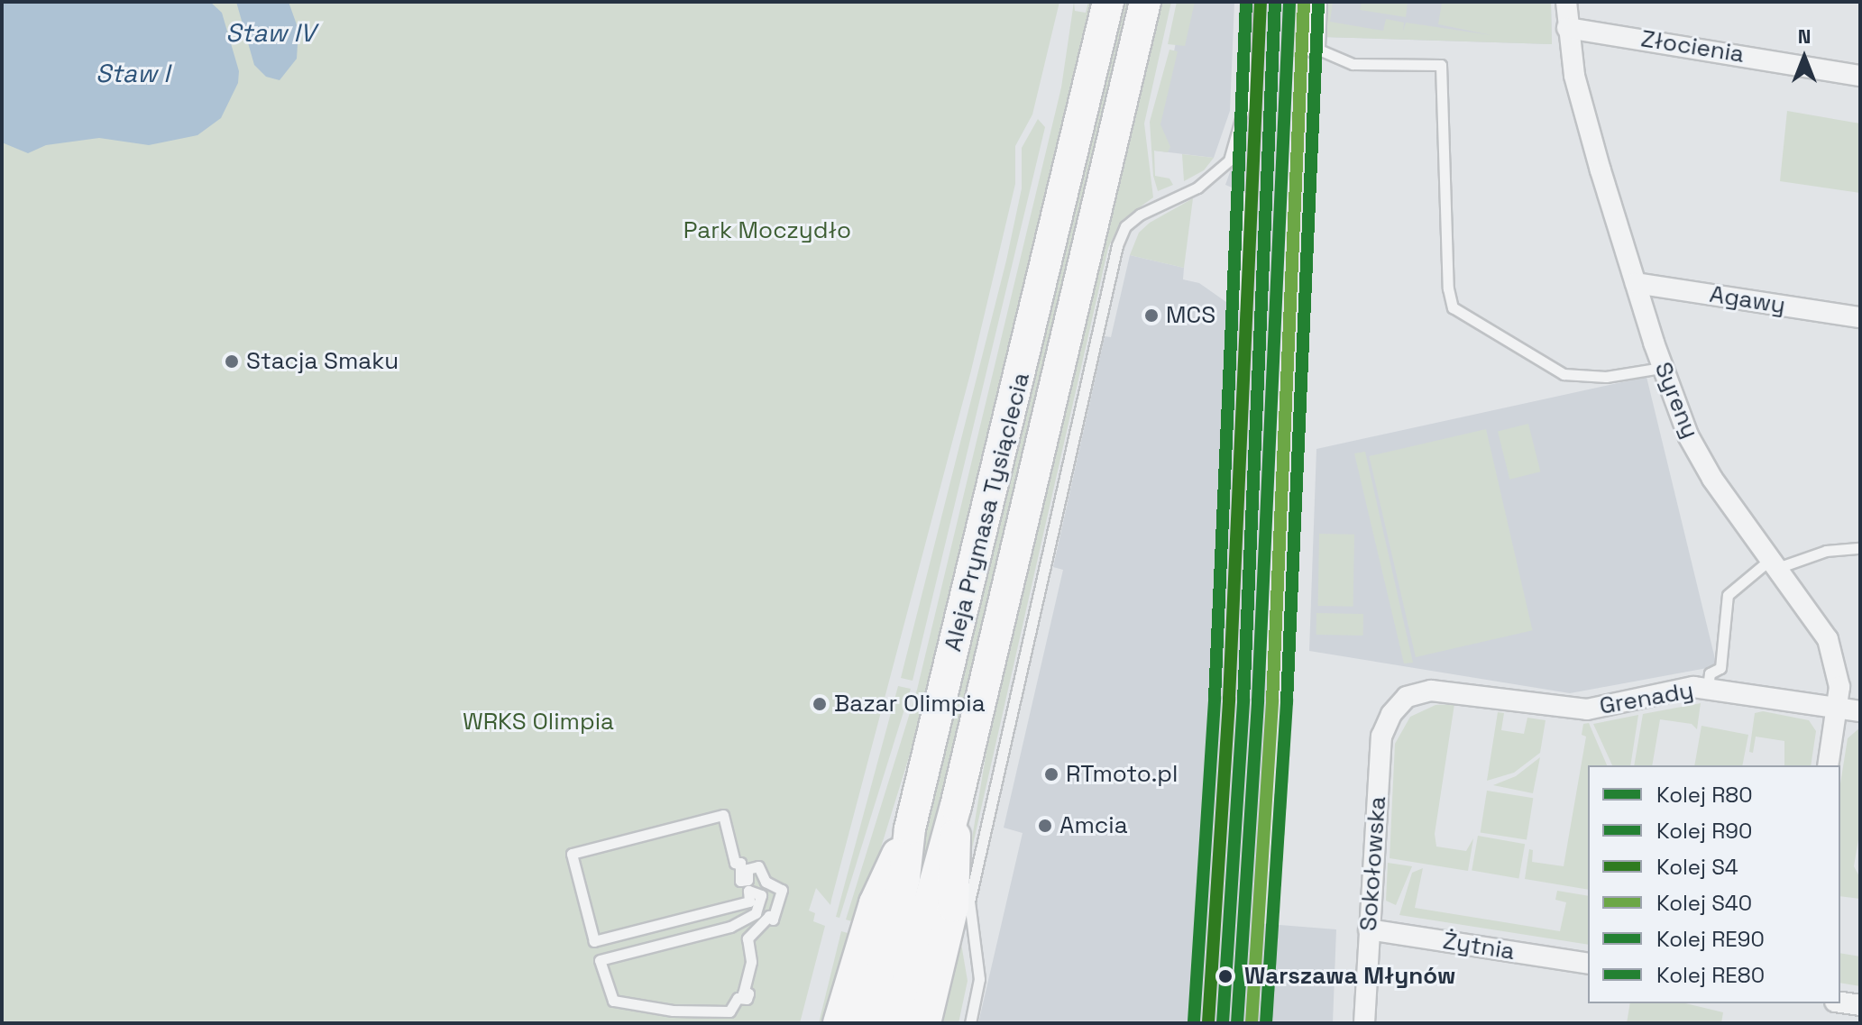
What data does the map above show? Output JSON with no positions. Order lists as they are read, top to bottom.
{
  "streets": {
    "main road": ["Aleja Prymasa Tysiąclecia"],
    "street": [
      "Złocienia",
      "Agawy",
      "Syreny",
      "Grenady",
      "Sokołowska",
      "Żytnia"
    ]
  },
  "crossings": [
    ["Złocienia", "Syreny"],
    ["Agawy", "Syreny"],
    ["Syreny", "Grenady"],
    ["Grenady", "Sokołowska"],
    ["Sokołowska", "Żytnia"]
  ],
  "water": ["Staw IV", "Staw I"],
  "parks": ["Park Moczydło", "WRKS Olimpia"],
  "places": [
    "MCS",
    "Stacja Smaku",
    "Bazar Olimpia",
    "RTmoto.pl",
    "Amcia",
    "Warszawa Młynów"
  ],
  "lines": [
    "rail line R80",
    "rail line S4",
    "rail line RE90",
    "rail line R90",
    "rail line S40",
    "rail line RE80"
  ],
  "legend": [
    "Kolej R80",
    "Kolej R90",
    "Kolej S4",
    "Kolej S40",
    "Kolej RE90",
    "Kolej RE80"
  ],
  "north": "top"
}
